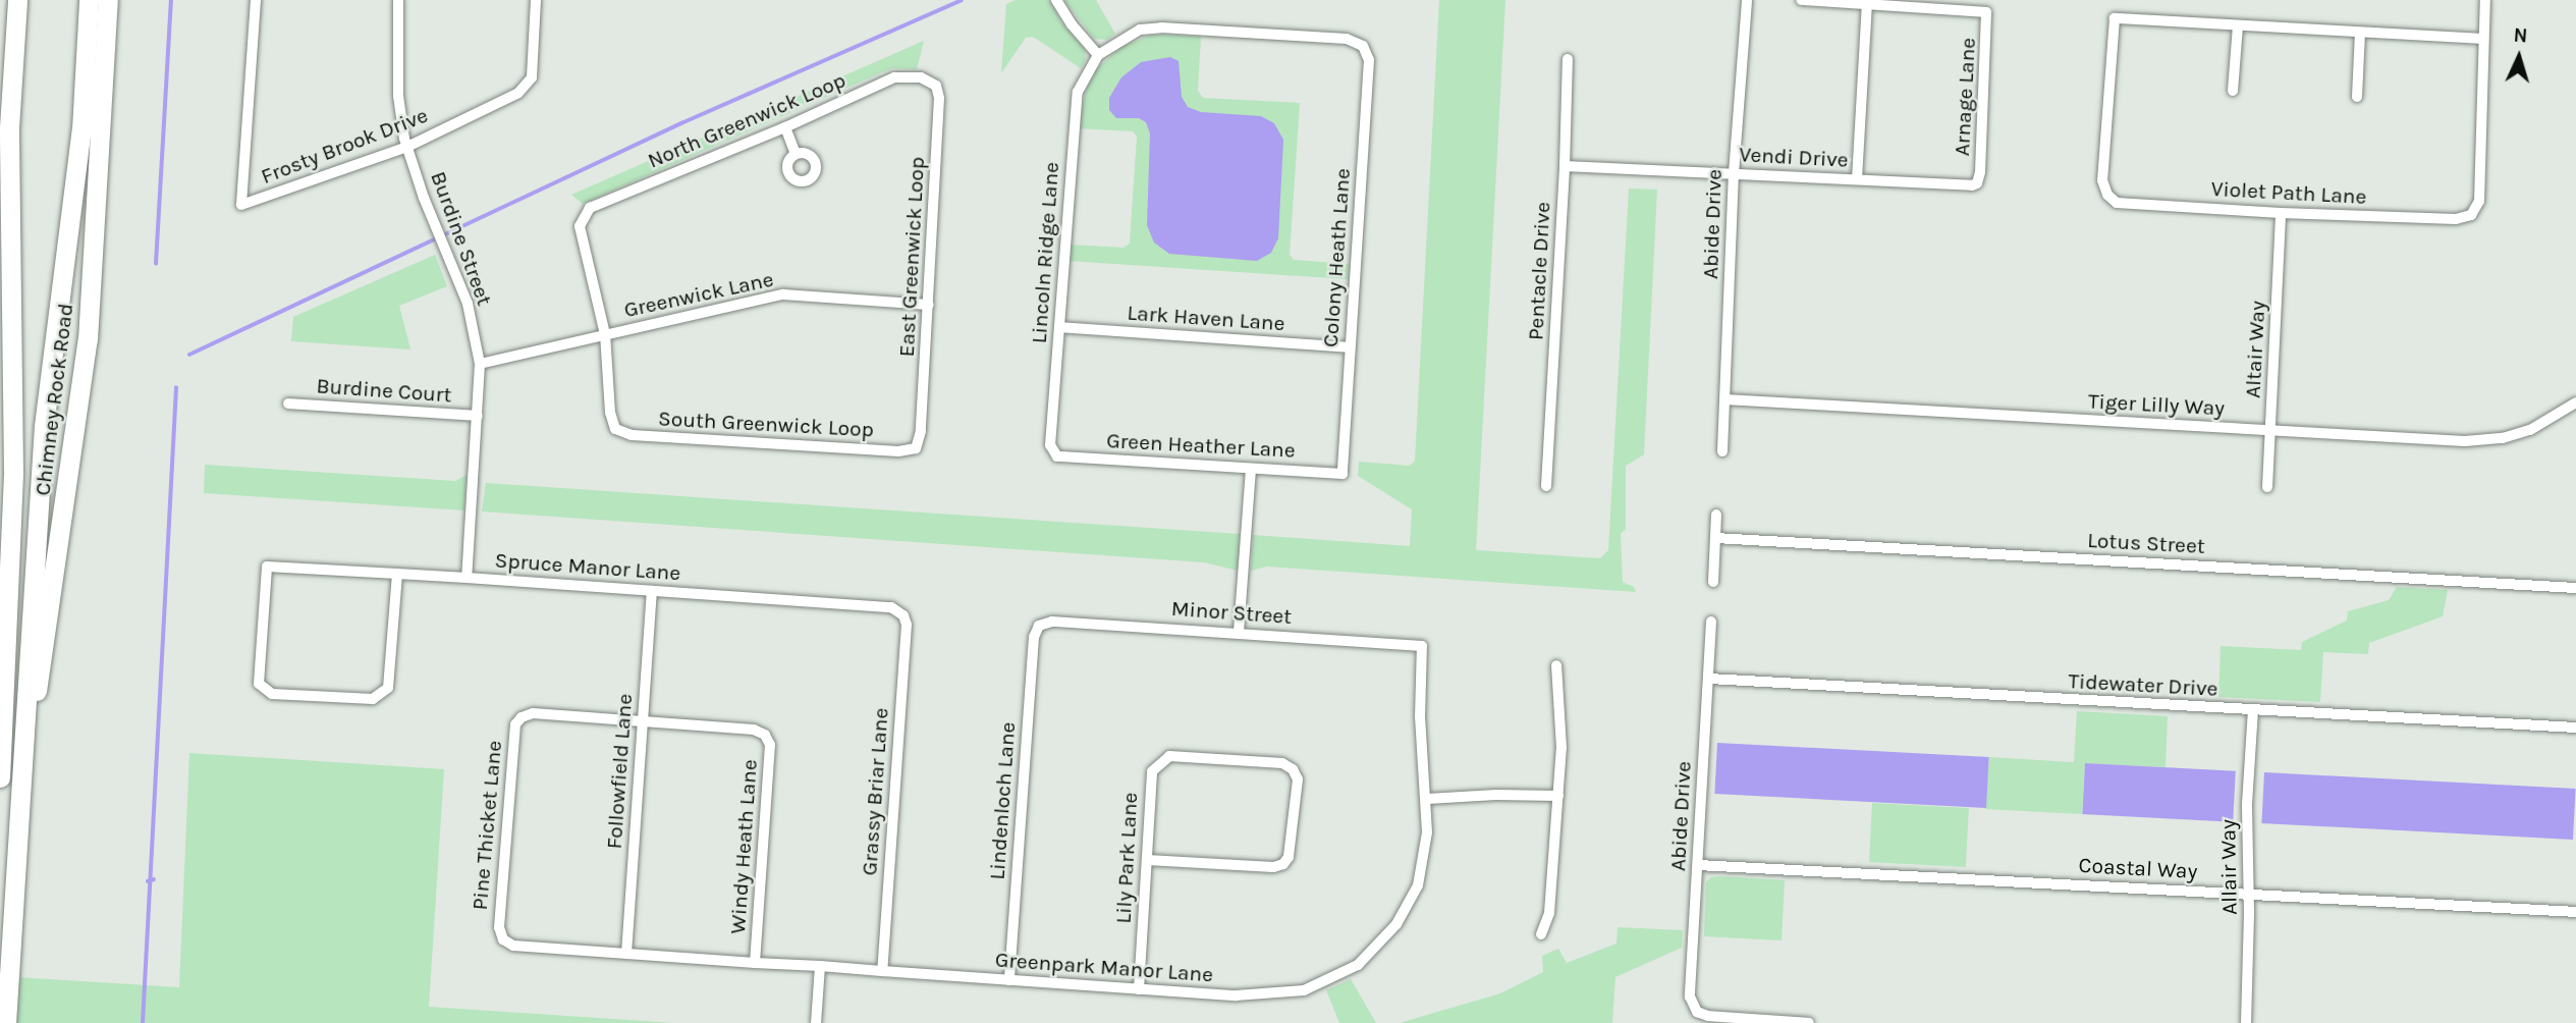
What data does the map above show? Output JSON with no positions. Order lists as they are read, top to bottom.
{
  "streets": {
    "highway": ["Chimney Rock Road"],
    "street": [
      "Arnage Lane",
      "North Greenwick Loop",
      "Frosty Brook Drive",
      "Vendi Drive",
      "Violet Path Lane",
      "Abide Drive",
      "Burdine Street",
      "Lincoln Ridge Lane",
      "East Greenwick Loop",
      "Colony Heath Lane",
      "Pentacle Drive",
      "Greenwick Lane",
      "Lark Haven Lane",
      "Altair Way",
      "Burdine Court",
      "Tiger Lilly Way",
      "South Greenwick Loop",
      "Green Heather Lane",
      "Lotus Street",
      "Spruce Manor Lane",
      "Minor Street",
      "Tidewater Drive",
      "Followfield Lane",
      "Grassy Briar Lane",
      "Lindenloch Lane",
      "Pine Thicket Lane",
      "Windy Heath Lane",
      "Lily Park Lane",
      "Allair Way",
      "Coastal Way",
      "Greenpark Manor Lane"
    ]
  },
  "crossings": [
    ["Arnage Lane", "Vendi Drive"],
    ["North Greenwick Loop", "East Greenwick Loop"],
    ["North Greenwick Loop", "Greenwick Lane"],
    ["North Greenwick Loop", "South Greenwick Loop"],
    ["Frosty Brook Drive", "Burdine Street"],
    ["Vendi Drive", "Abide Drive"],
    ["Vendi Drive", "Pentacle Drive"],
    ["Violet Path Lane", "Altair Way"],
    ["Abide Drive", "Tiger Lilly Way"],
    ["Abide Drive", "Tidewater Drive"],
    ["Abide Drive", "Coastal Way"],
    ["Burdine Street", "Greenwick Lane"],
    ["Burdine Street", "Burdine Court"],
    ["Burdine Street", "Spruce Manor Lane"],
    ["Lincoln Ridge Lane", "Colony Heath Lane"],
    ["Lincoln Ridge Lane", "Lark Haven Lane"],
    ["Lincoln Ridge Lane", "Green Heather Lane"],
    ["East Greenwick Loop", "Greenwick Lane"],
    ["East Greenwick Loop", "South Greenwick Loop"],
    ["Colony Heath Lane", "Lark Haven Lane"],
    ["Colony Heath Lane", "Green Heather Lane"],
    ["Greenwick Lane", "South Greenwick Loop"],
    ["Altair Way", "Tiger Lilly Way"],
    ["Spruce Manor Lane", "Followfield Lane"],
    ["Spruce Manor Lane", "Grassy Briar Lane"],
    ["Minor Street", "Lindenloch Lane"],
    ["Minor Street", "Greenpark Manor Lane"],
    ["Tidewater Drive", "Allair Way"],
    ["Followfield Lane", "Pine Thicket Lane"],
    ["Followfield Lane", "Windy Heath Lane"],
    ["Followfield Lane", "Greenpark Manor Lane"],
    ["Grassy Briar Lane", "Greenpark Manor Lane"],
    ["Lindenloch Lane", "Greenpark Manor Lane"],
    ["Pine Thicket Lane", "Windy Heath Lane"],
    ["Pine Thicket Lane", "Greenpark Manor Lane"],
    ["Windy Heath Lane", "Greenpark Manor Lane"],
    ["Lily Park Lane", "Greenpark Manor Lane"],
    ["Allair Way", "Coastal Way"]
  ],
  "north": "top"
}
